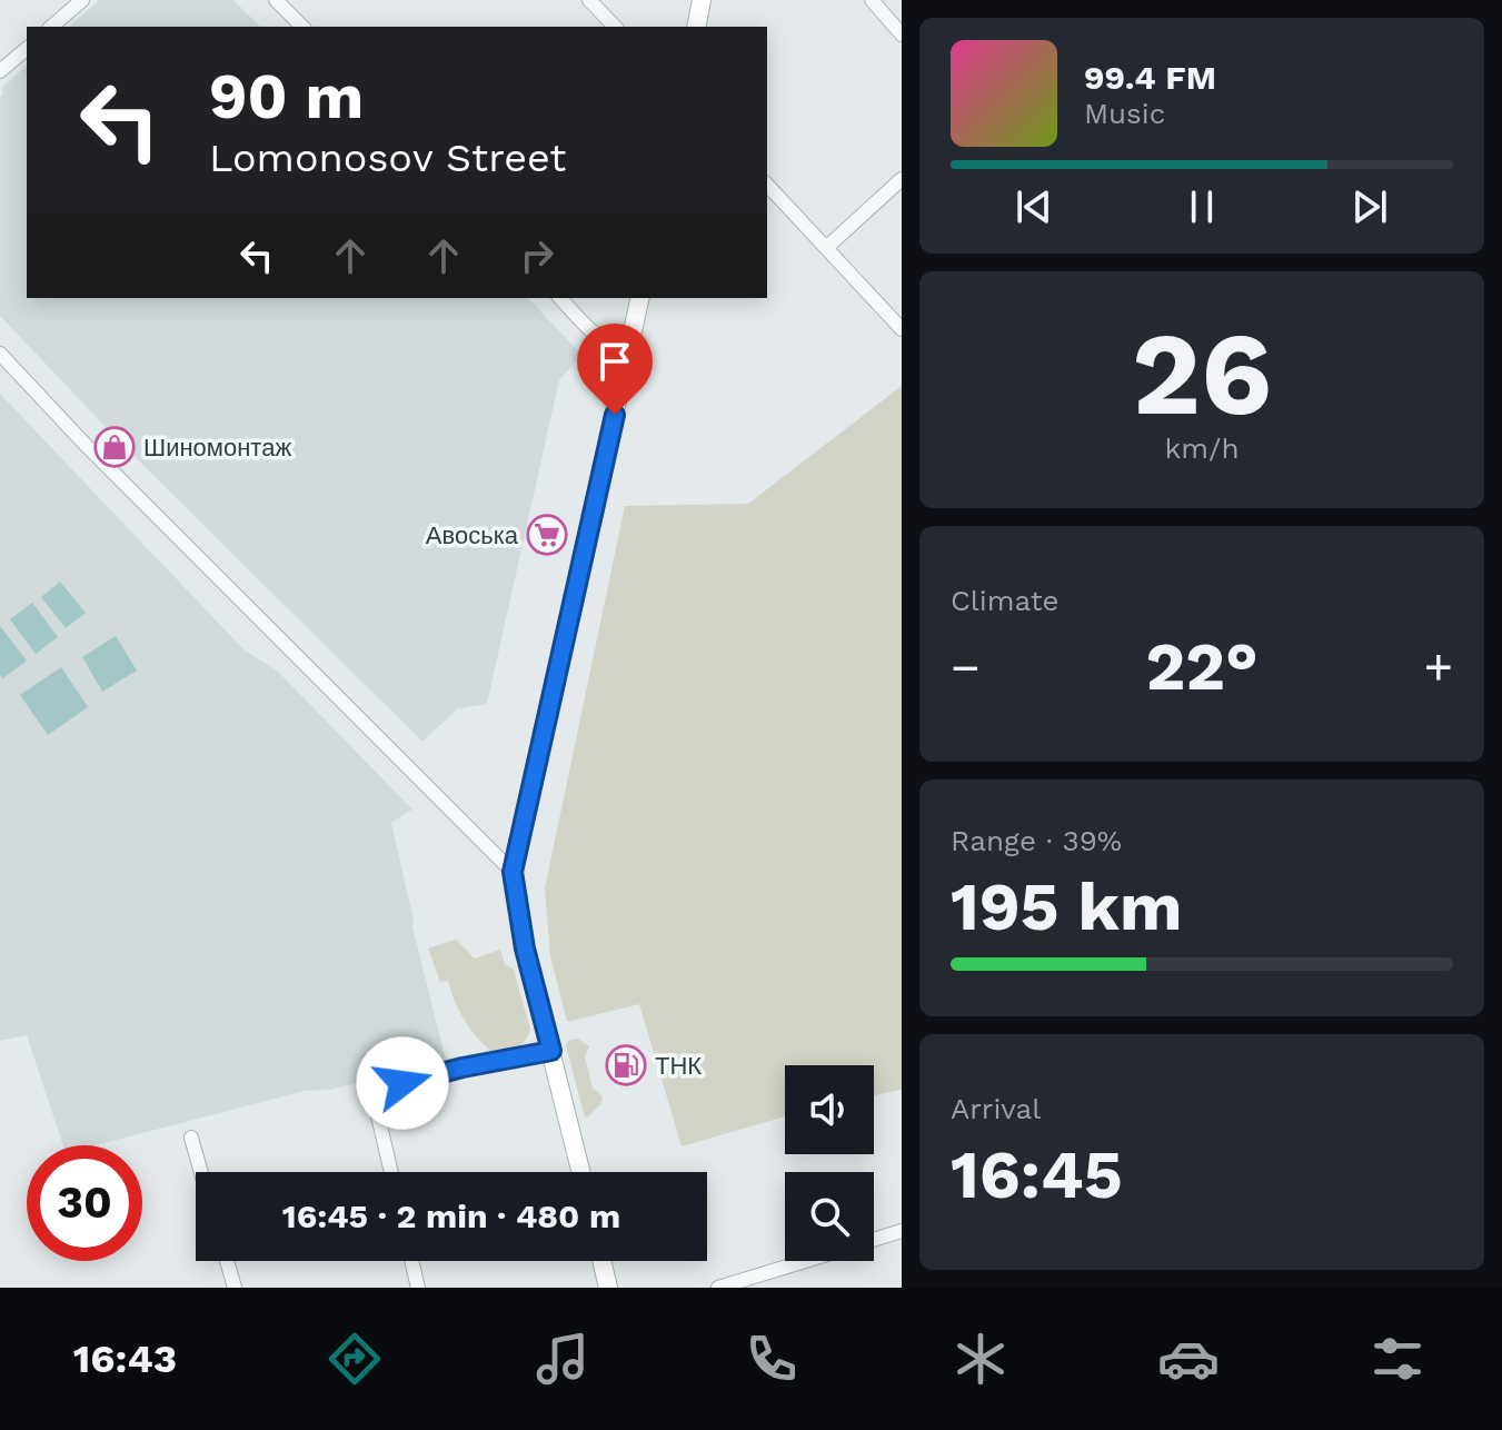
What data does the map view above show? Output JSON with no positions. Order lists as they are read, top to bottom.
{
  "places": {
    "shop": ["Шиномонтаж"],
    "supermarket": ["Авоська"],
    "fuel station": ["ТНК"]
  },
  "page": {
    "turn": ["90 m", "Lomonosov Street"],
    "song": ["99.4 FM", "Music"],
    "tile": [
      ["26", "km/h"],
      "Climate",
      ["Range · 39%", "195 km"],
      ["Arrival", "16:45"]
    ],
    "heat": ["−", "22°", "+"],
    "limit": "30",
    "trip": "16:45 · 2 min · 480 m",
    "tabs": "16:43"
  }
}
